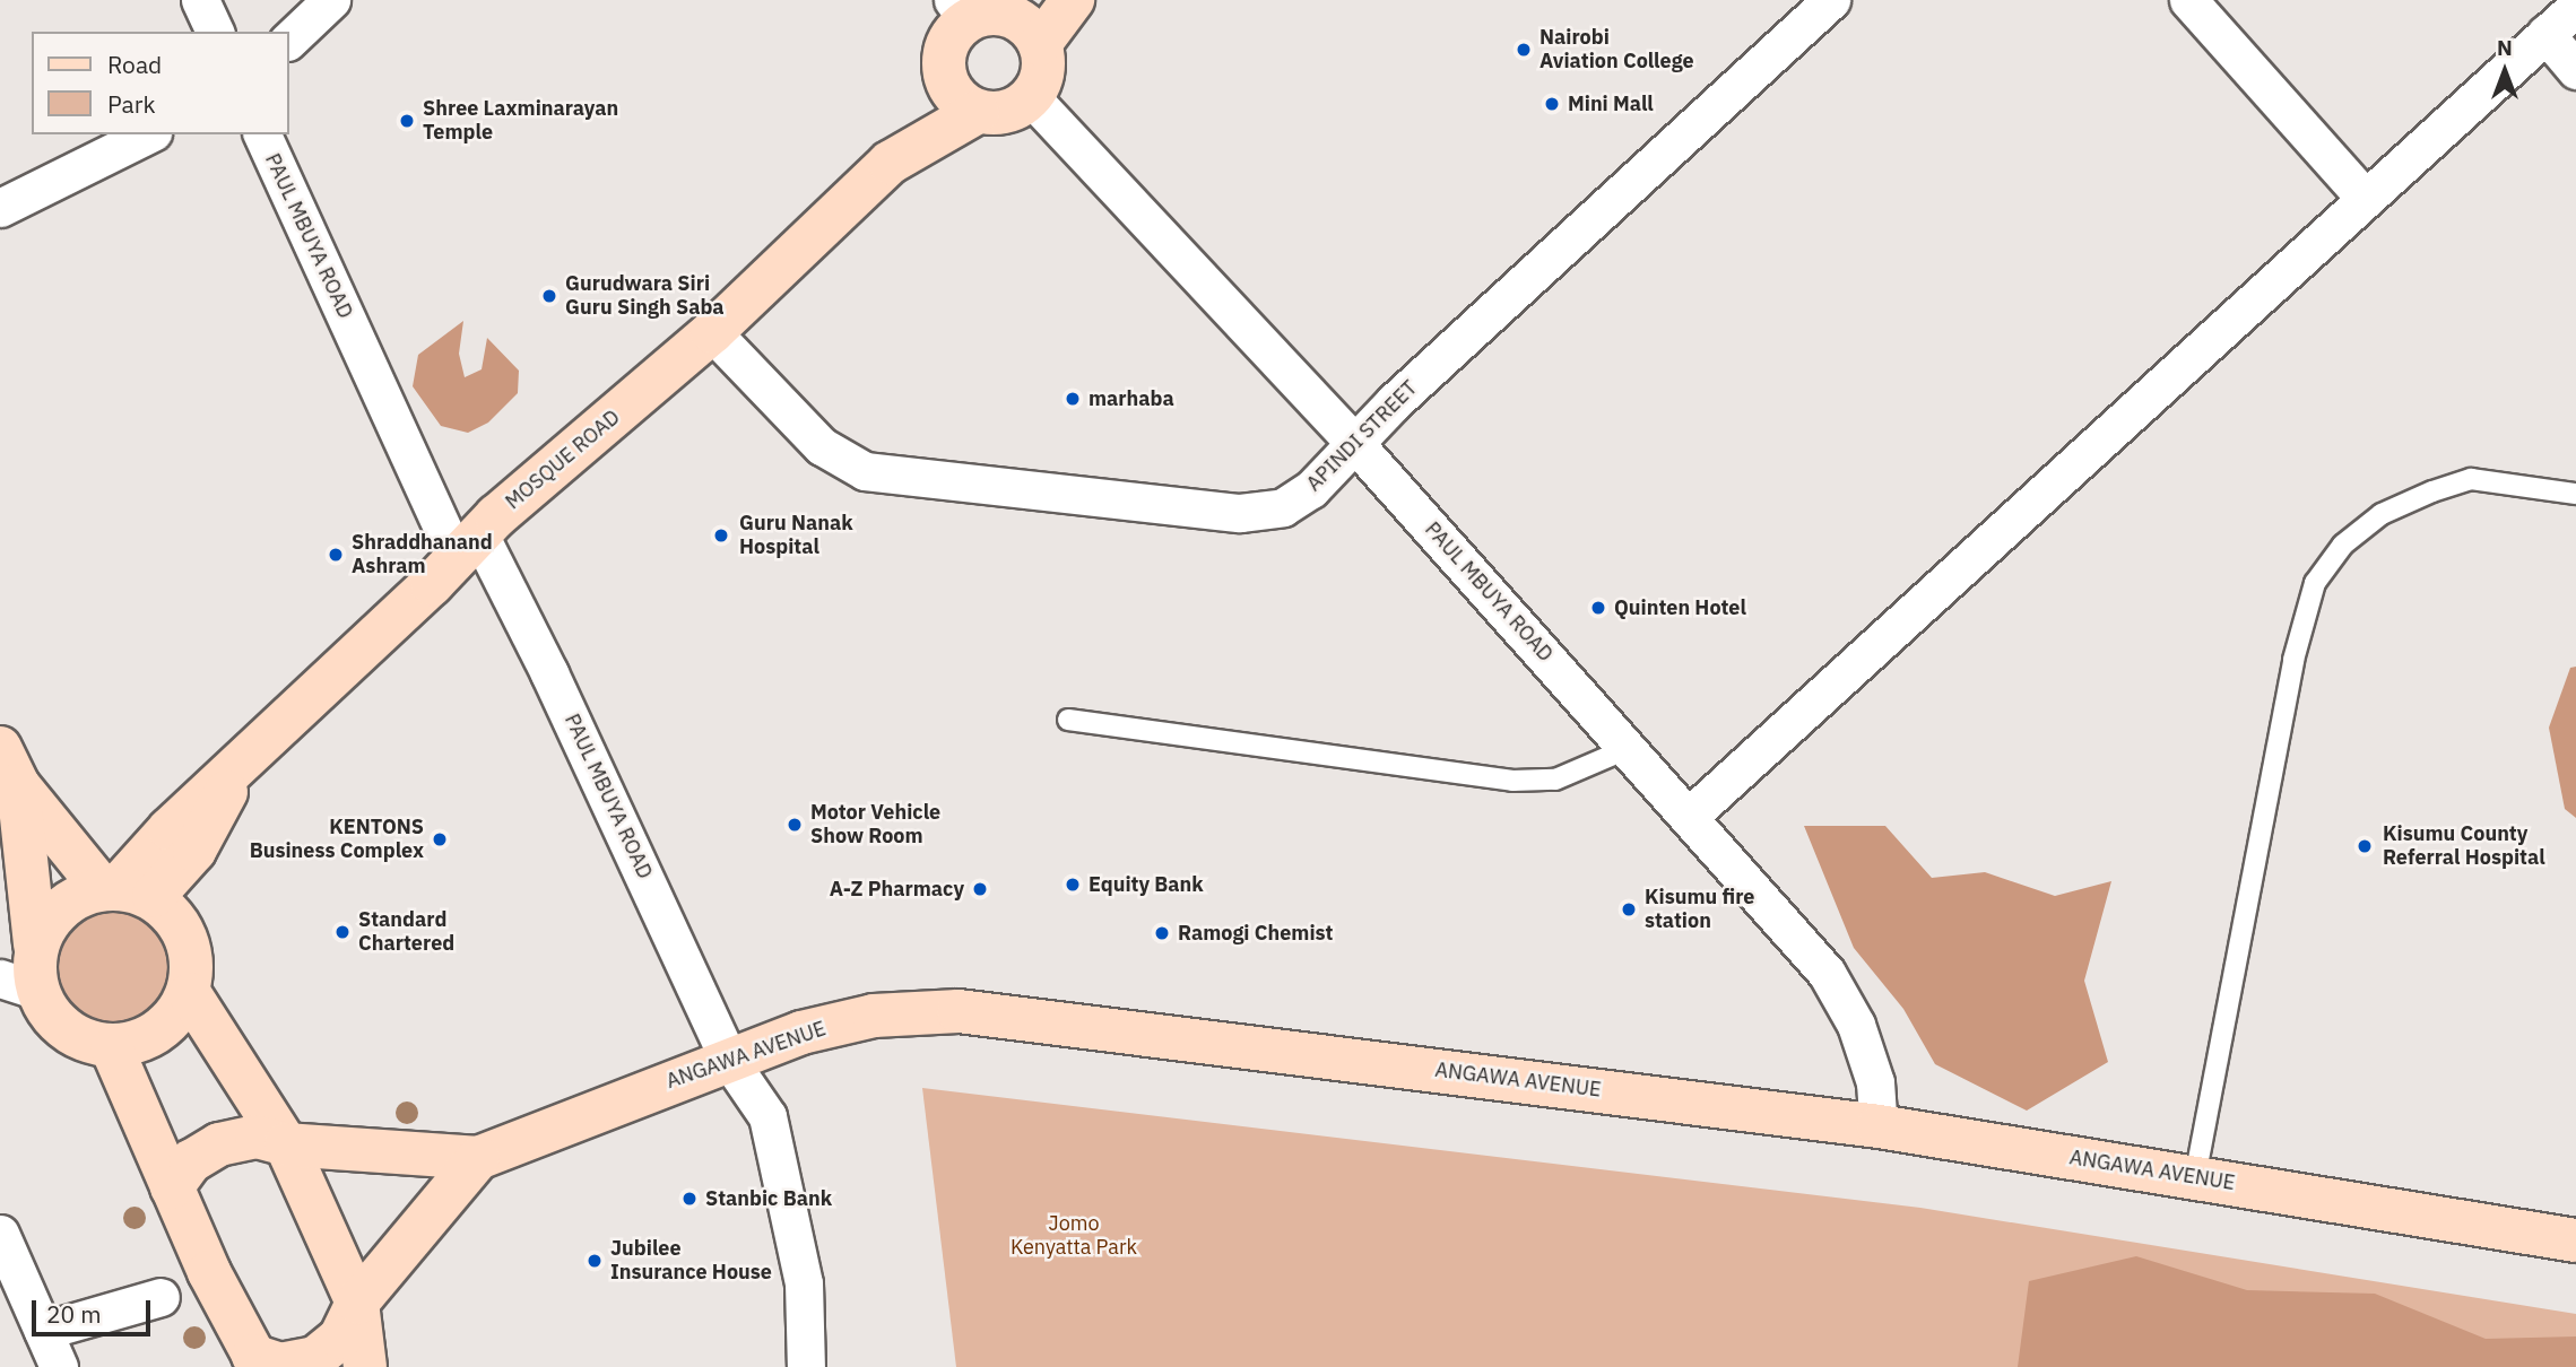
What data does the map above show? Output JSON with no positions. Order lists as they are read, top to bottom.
{
  "streets": {
    "main road": ["MOSQUE ROAD", "ANGAWA AVENUE"],
    "street": ["PAUL MBUYA ROAD", "APINDI STREET"]
  },
  "crossings": [
    ["PAUL MBUYA ROAD", "APINDI STREET"],
    ["PAUL MBUYA ROAD", "MOSQUE ROAD"],
    ["PAUL MBUYA ROAD", "ANGAWA AVENUE"],
    ["APINDI STREET", "MOSQUE ROAD"]
  ],
  "parks": ["Jomo Kenyatta Park"],
  "places": [
    "Nairobi Aviation College",
    "Mini Mall",
    "Shree Laxminarayan Temple",
    "Gurudwara Siri Guru Singh Saba",
    "marhaba",
    "Guru Nanak Hospital",
    "Shraddhanand Ashram",
    "Quinten Hotel",
    "Motor Vehicle Show Room",
    "KENTONS Business Complex",
    "Kisumu County Referral Hospital",
    "Equity Bank",
    "A-Z Pharmacy",
    "Kisumu fire station",
    "Standard Chartered",
    "Ramogi Chemist",
    "Stanbic Bank",
    "Jubilee Insurance House"
  ],
  "legend": ["Road", "Park"],
  "scale_bar": "20 m",
  "north": "top"
}
